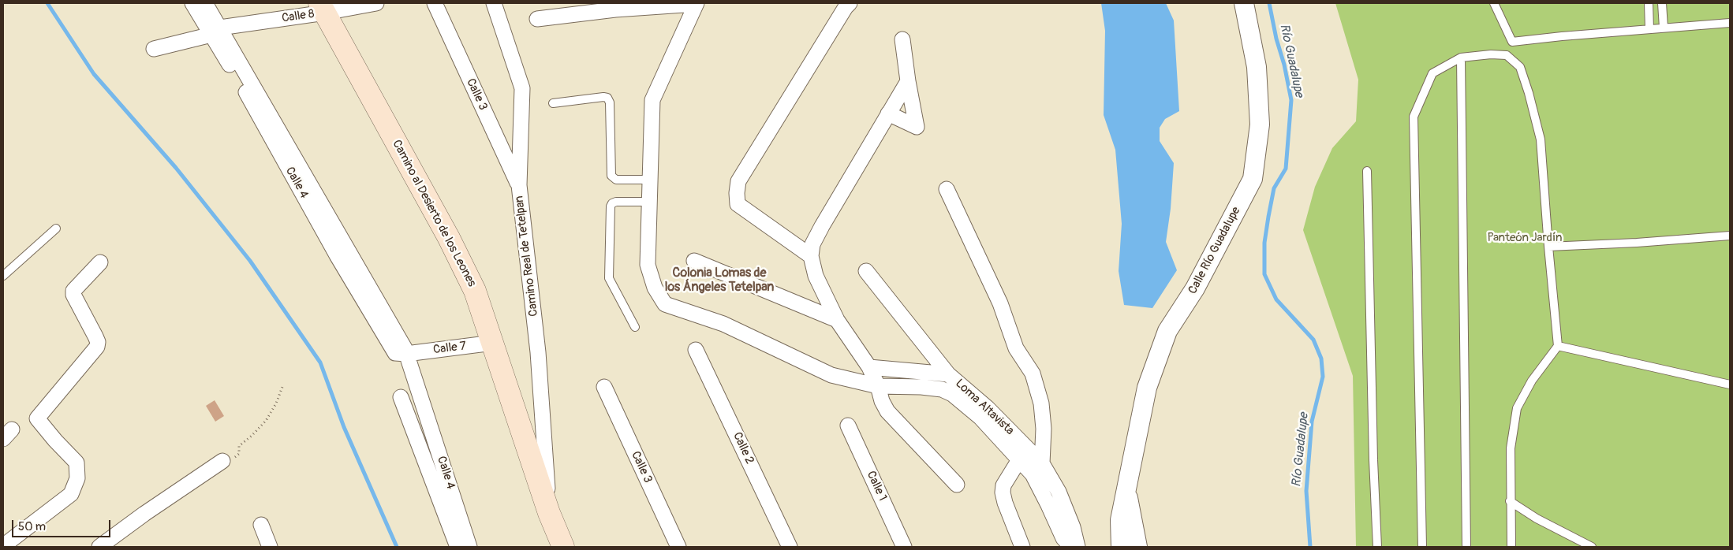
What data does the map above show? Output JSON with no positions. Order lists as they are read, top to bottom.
{
  "streets": {
    "main road": ["Camino al Desierto de los Leones"],
    "street": [
      "Calle 8",
      "Calle 3",
      "Calle 4",
      "Calle Río Guadalupe",
      "Camino Real de Tetelpan",
      "Calle 7",
      "Loma Altavista",
      "Calle 2",
      "Calle 1"
    ]
  },
  "crossings": [
    ["Calle 8", "Calle 4"],
    ["Calle 8", "Camino al Desierto de los Leones"],
    ["Calle 3", "Camino Real de Tetelpan"],
    ["Calle 4", "Calle 7"],
    ["Camino al Desierto de los Leones", "Camino Real de Tetelpan"],
    ["Camino al Desierto de los Leones", "Calle 7"]
  ],
  "districts": ["Colonia Lomas de los Ángeles Tetelpan"],
  "water": ["Río Guadalupe"],
  "parks": ["Panteón Jardín"],
  "scale_bar": "50 m"
}
